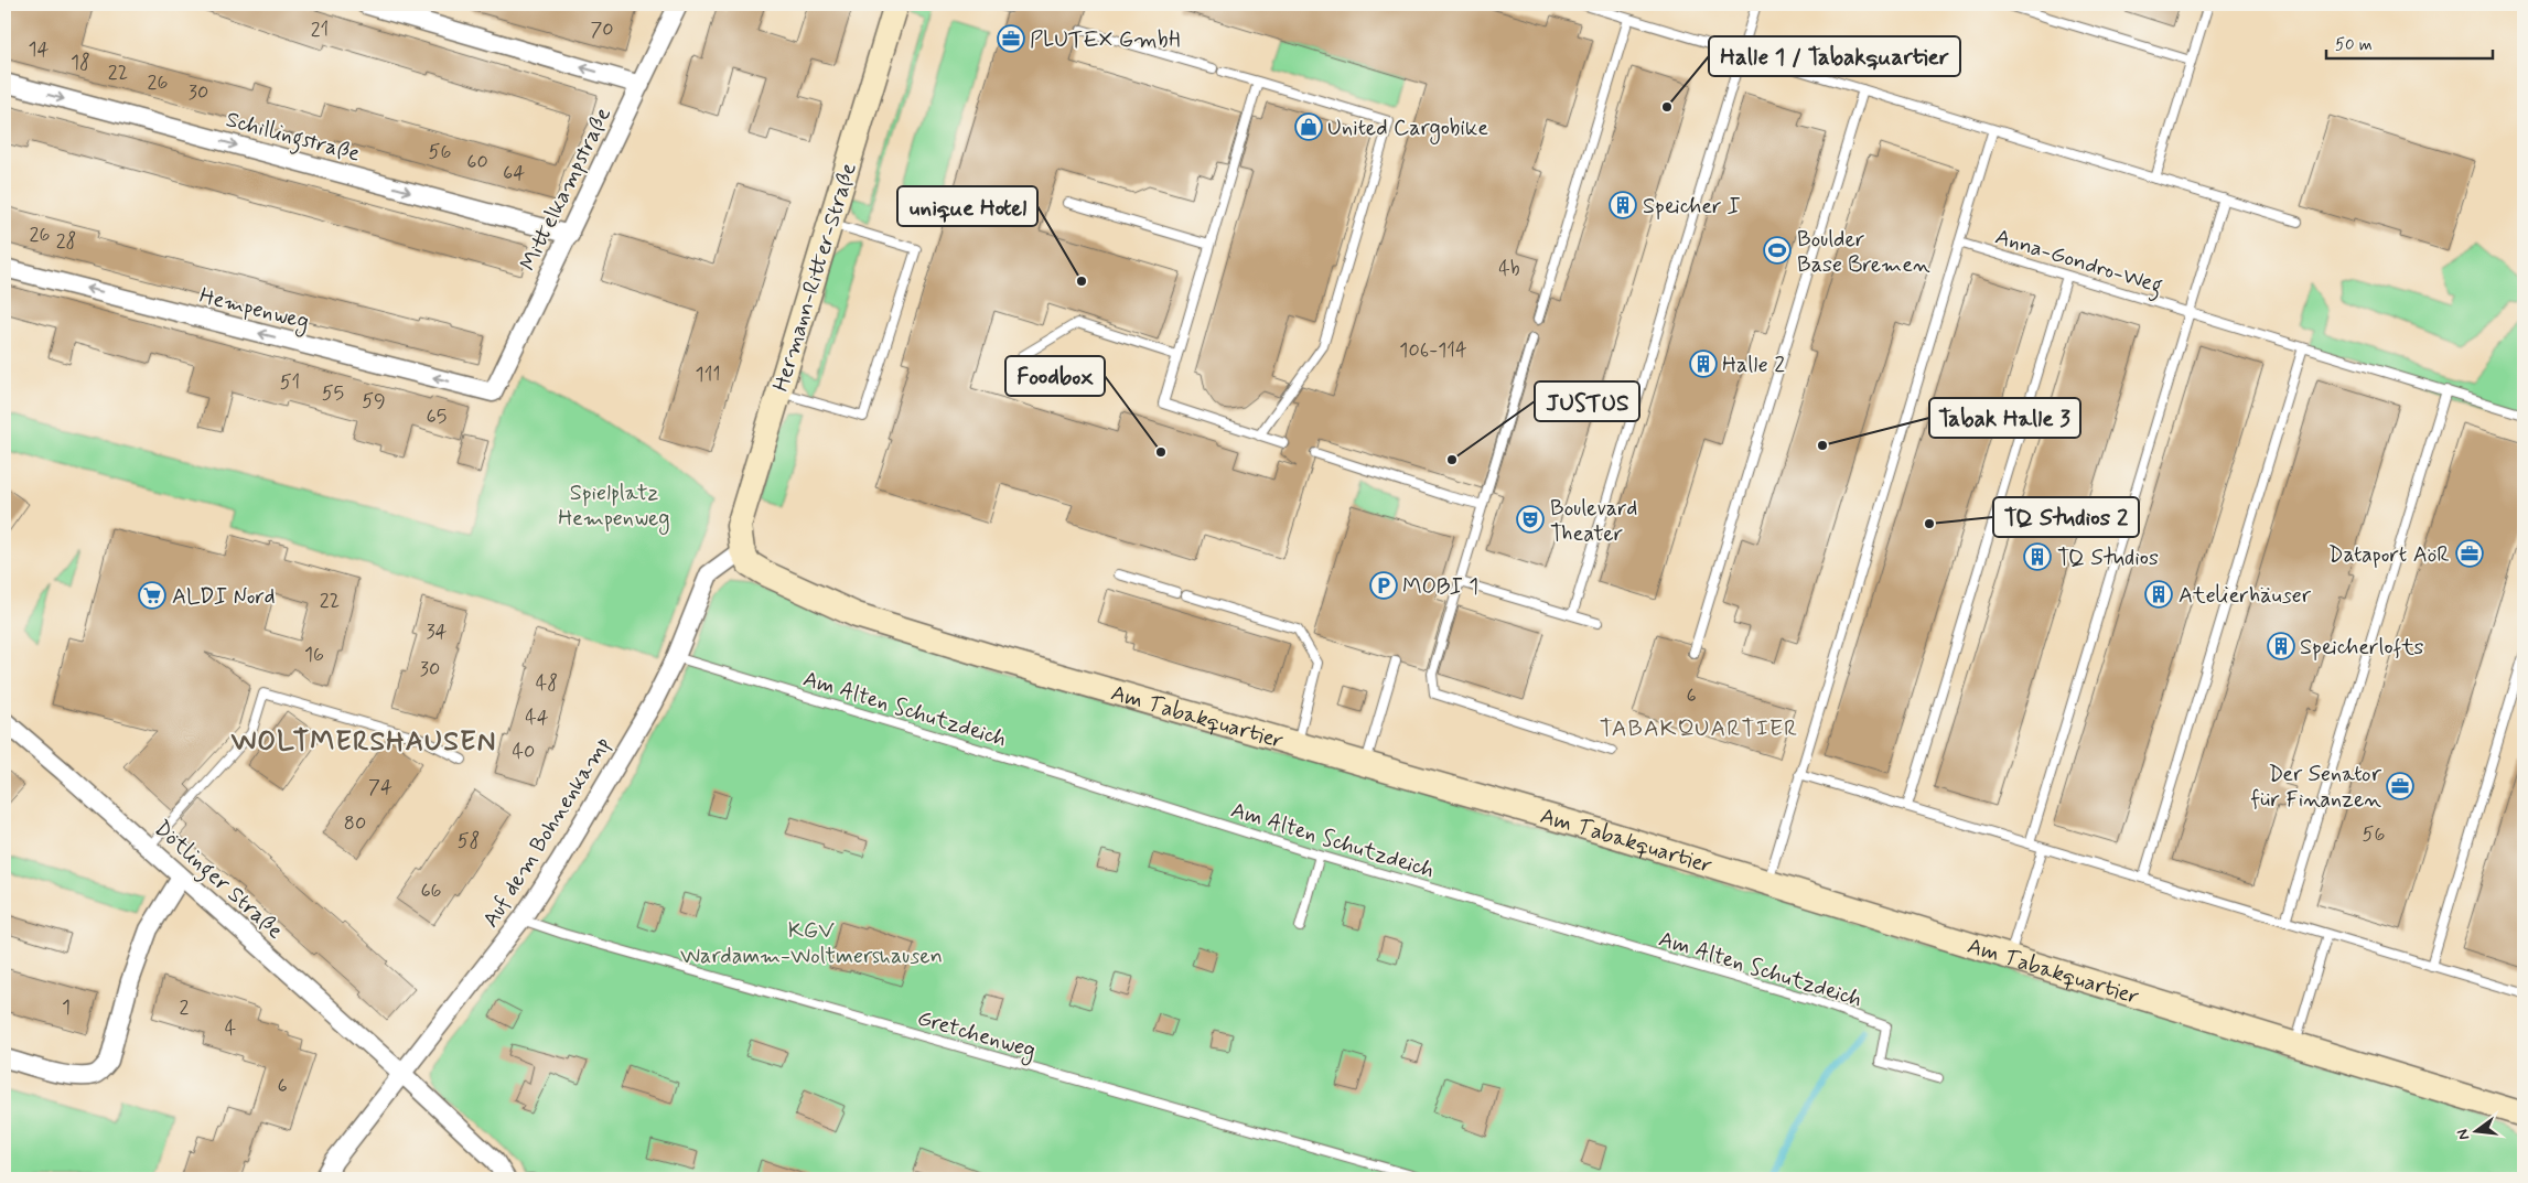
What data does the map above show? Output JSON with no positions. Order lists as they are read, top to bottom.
{
  "streets": {
    "street": [
      "Schillingstraße",
      "Mittelkampstraße",
      "Hermann-Ritter-Straße",
      "Hempenweg",
      "Am Tabakquartier",
      "Auf dem Bohnenkamp",
      "Dötlinger Straße"
    ],
    "lane": ["Anna-Gondro-Weg", "Am Alten Schutzdeich", "Gretchenweg"]
  },
  "crossings": [
    ["Schillingstraße", "Mittelkampstraße"],
    ["Mittelkampstraße", "Hempenweg"],
    ["Hermann-Ritter-Straße", "Am Tabakquartier"],
    ["Hermann-Ritter-Straße", "Auf dem Bohnenkamp"],
    ["Am Alten Schutzdeich", "Auf dem Bohnenkamp"],
    ["Am Tabakquartier", "Auf dem Bohnenkamp"],
    ["Auf dem Bohnenkamp", "Dötlinger Straße"],
    ["Auf dem Bohnenkamp", "Gretchenweg"]
  ],
  "one_way": ["Schillingstraße", "Hempenweg"],
  "districts": ["TABAKQUARTIER", "WOLTMERSHAUSEN"],
  "parks": ["Spielplatz Hempenweg", "KGV Wardamm-Woltmershausen"],
  "places": {
    "office": ["PLUTEX GmbH", "Dataport AöR", "Der Senator für Finanzen"],
    "other": [
      "Halle 1 / Tabakquartier",
      "unique Hotel",
      "Tabak Halle 3",
      "Foodbox",
      "JUSTUS",
      "TQ Studios 2"
    ],
    "shop": ["United Cargobike"],
    "building": [
      "Speicher I",
      "Halle 2",
      "TQ Studios",
      "Atelierhäuser",
      "Speicherlofts"
    ],
    "sports": ["Boulder Base Bremen"],
    "theatre": ["Boulevard Theater"],
    "parking": ["MOBI 1"],
    "supermarket": ["ALDI Nord"]
  },
  "house_numbers": [
    "21",
    "70",
    "14",
    "18",
    "22",
    "26",
    "30",
    "56",
    "60",
    "64",
    "26",
    "28",
    "4b",
    "106-114",
    "111",
    "51",
    "55",
    "59",
    "65",
    "22",
    "34",
    "16",
    "30",
    "48",
    "6",
    "44",
    "40",
    "74",
    "80",
    "56",
    "58",
    "66",
    "1",
    "2",
    "4",
    "6"
  ],
  "scale_bar": "50 m",
  "north": "left"
}
